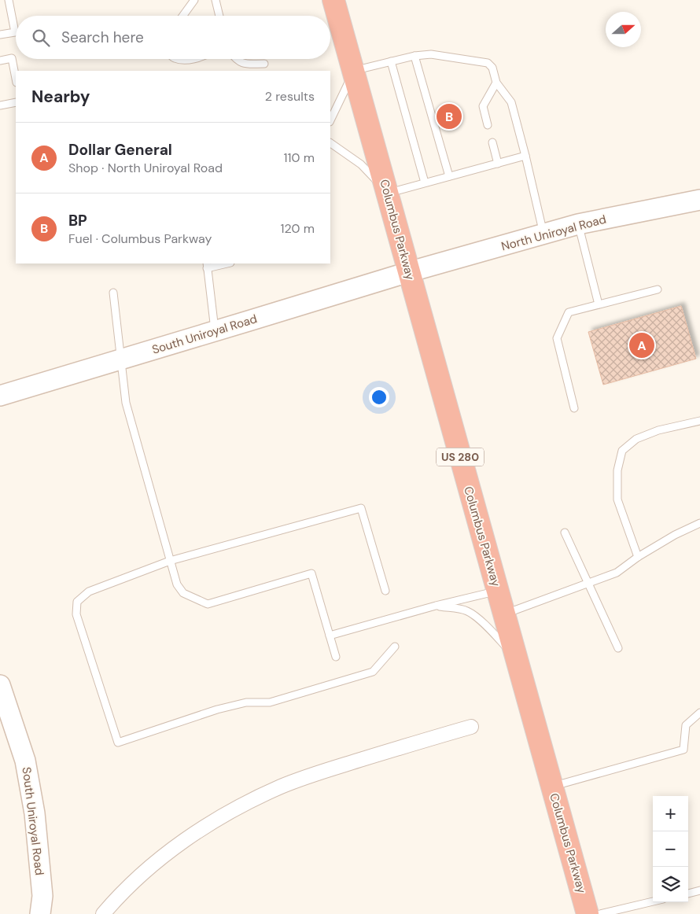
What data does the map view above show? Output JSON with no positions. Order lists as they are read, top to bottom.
{
  "streets": {
    "highway": ["Columbus Parkway", "US 280"],
    "street": ["North Uniroyal Road", "South Uniroyal Road"]
  },
  "crossings": [
    ["Columbus Parkway", "North Uniroyal Road"],
    ["Columbus Parkway", "South Uniroyal Road"],
    ["North Uniroyal Road", "South Uniroyal Road"]
  ],
  "north": "right",
  "page": {
    "search": "Search here",
    "heading": ["Nearby", "2 results"],
    "pins": ["B", "A"],
    "list": [
      {
        "mark": "A",
        "name": "Dollar General",
        "note": "Shop · North Uniroyal Road",
        "value": "110 m"
      },
      {
        "mark": "B",
        "name": "BP",
        "note": "Fuel · Columbus Parkway",
        "value": "120 m"
      }
    ],
    "map_buttons": ["+", "−"]
  }
}
